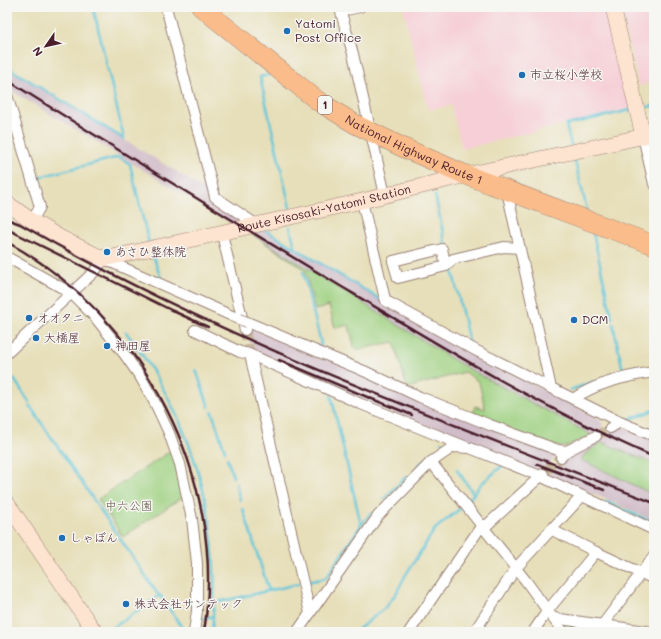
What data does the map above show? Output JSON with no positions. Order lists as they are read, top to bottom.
{
  "streets": {
    "highway": ["1", "National Highway Route 1"],
    "main road": ["Route Kisosaki-Yatomi Station"]
  },
  "crossings": [
    ["National Highway Route 1", "Route Kisosaki-Yatomi Station"]
  ],
  "parks": ["中六公園"],
  "places": [
    "Yatomi Post Office",
    "市立桜小学校",
    "あさひ整体院",
    "オオタニ",
    "DCM",
    "大橋屋",
    "神田屋",
    "しゃぼん",
    "株式会社サンテック"
  ],
  "north": "bottom left"
}
